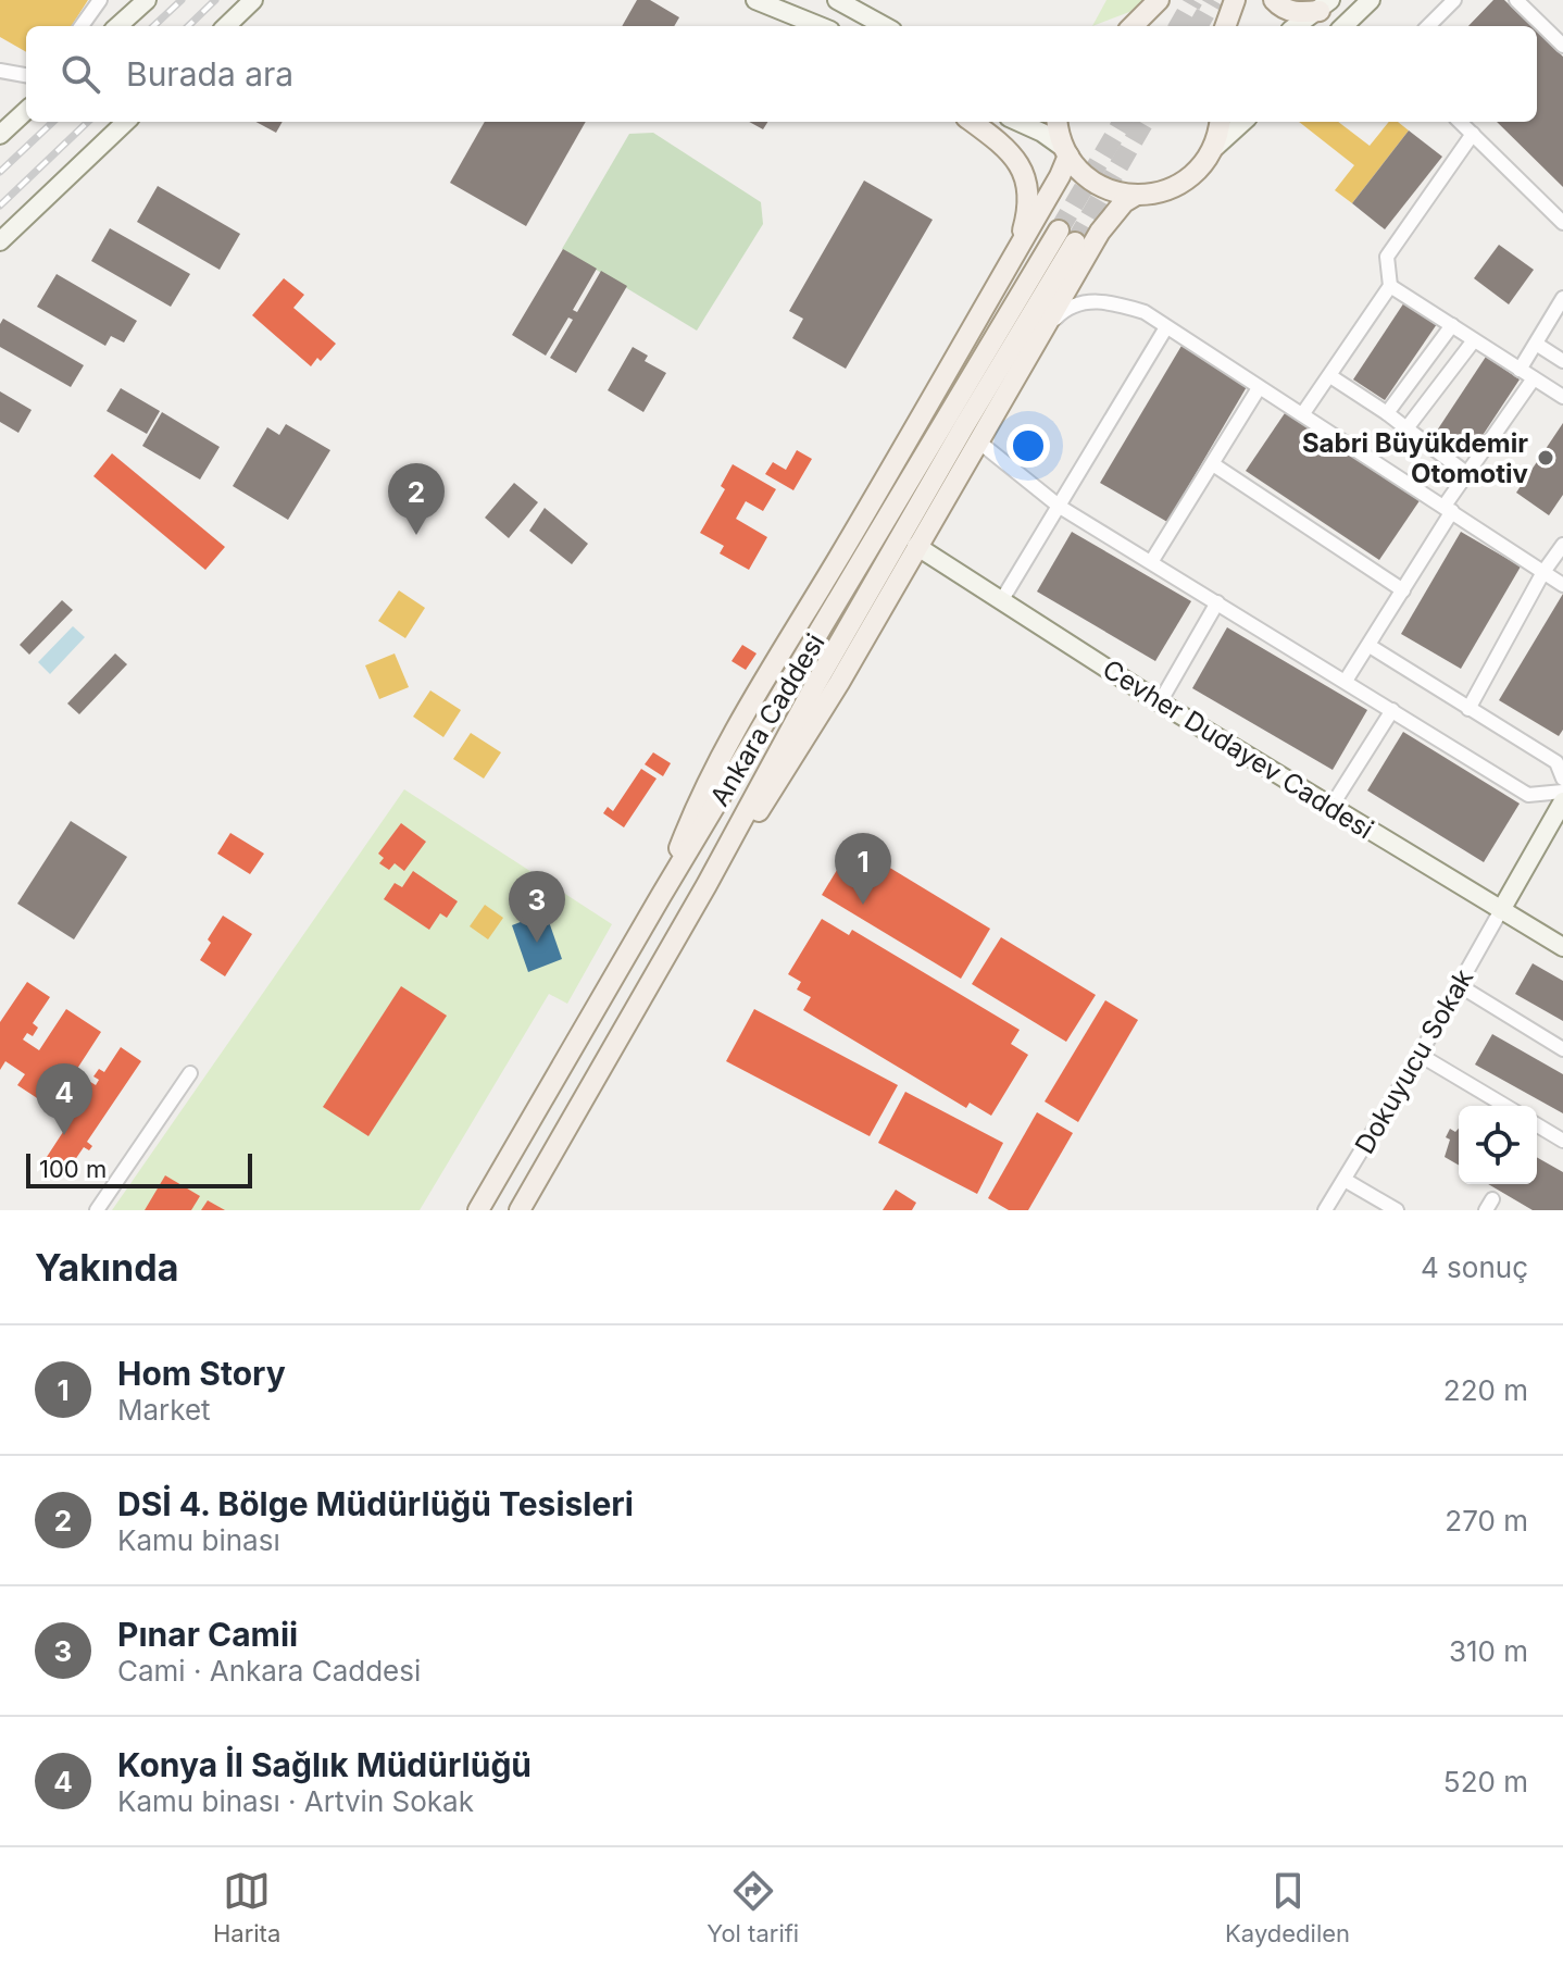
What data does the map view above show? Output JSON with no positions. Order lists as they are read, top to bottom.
{
  "streets": {
    "main road": ["Ankara Caddesi"],
    "street": ["Cevher Dudayev Caddesi", "Dokuyucu Sokak"]
  },
  "crossings": [
    ["Cevher Dudayev Caddesi", "Dokuyucu Sokak"]
  ],
  "places": ["Sabri Büyükdemir Otomotiv"],
  "scale_bar": "100 m",
  "page": {
    "search": "Burada ara",
    "pins": [
      "2",
      "1",
      "3",
      "4"
    ],
    "scale": "100 m",
    "heading": ["Yakında", "4 sonuç"],
    "list": [
      {
        "mark": "1",
        "name": "Hom Story",
        "note": "Market",
        "value": "220 m"
      },
      {
        "mark": "2",
        "name": "DSİ 4. Bölge Müdürlüğü Tesisleri",
        "note": "Kamu binası",
        "value": "270 m"
      },
      {
        "mark": "3",
        "name": "Pınar Camii",
        "note": "Cami · Ankara Caddesi",
        "value": "310 m"
      },
      {
        "mark": "4",
        "name": "Konya İl Sağlık Müdürlüğü",
        "note": "Kamu binası · Artvin Sokak",
        "value": "520 m"
      }
    ],
    "nav": ["Harita", "Yol tarifi", "Kaydedilen"]
  }
}
